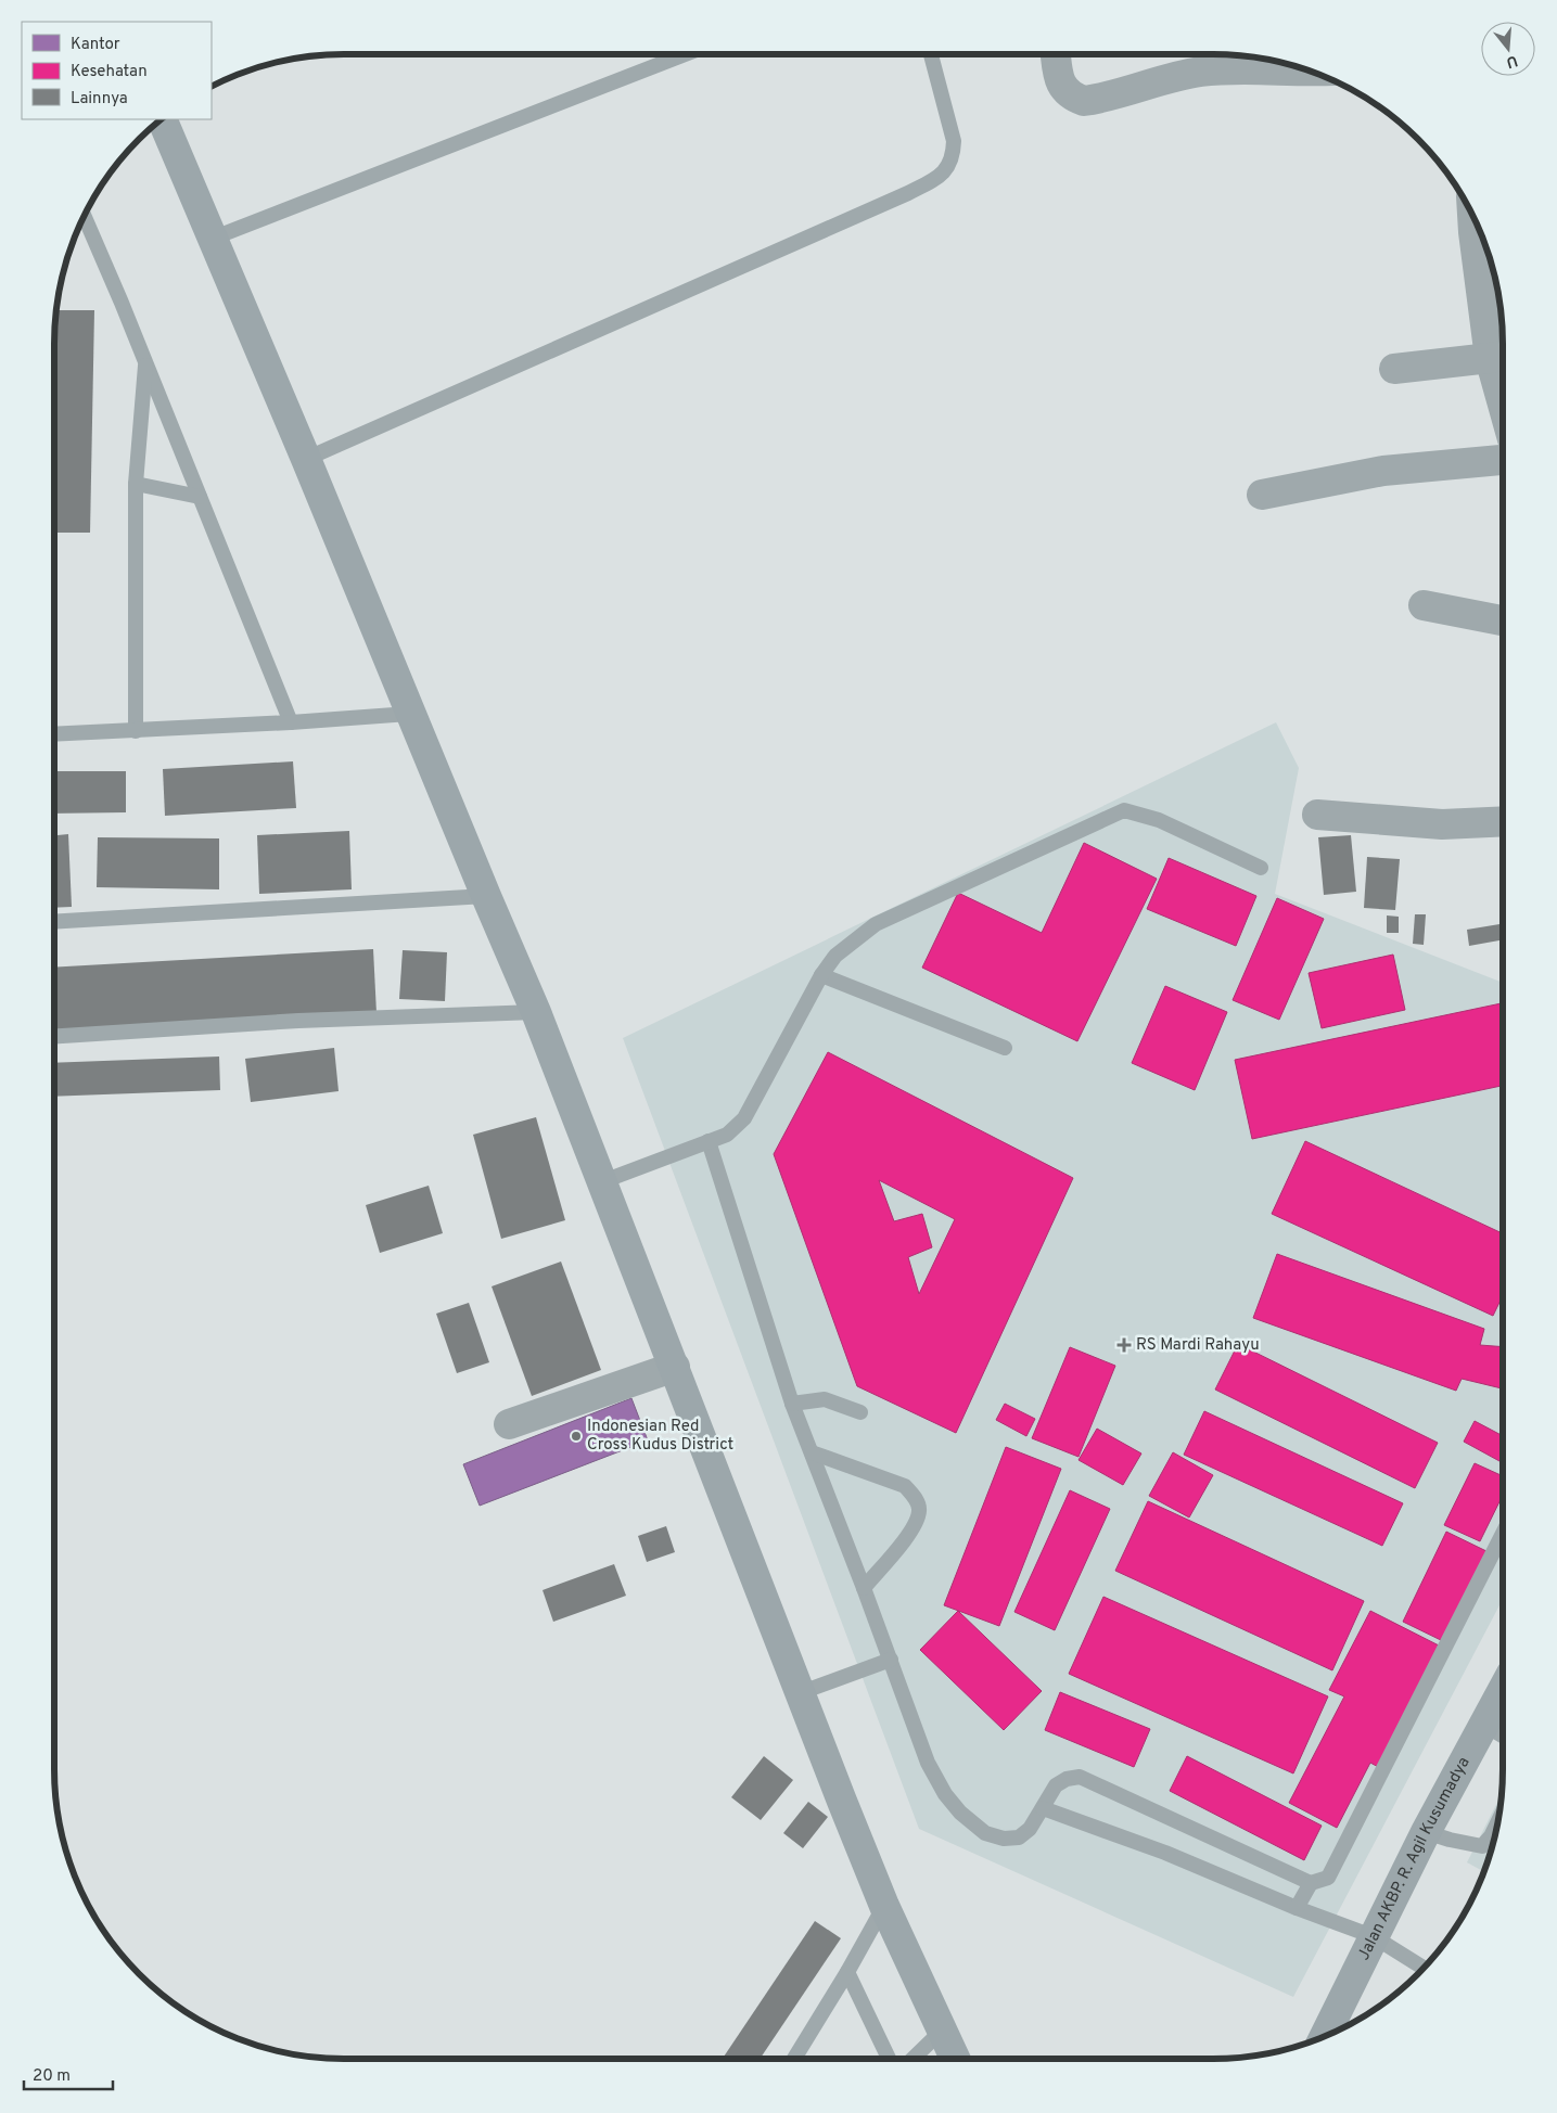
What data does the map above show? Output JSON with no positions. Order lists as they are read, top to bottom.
{
  "streets": {
    "main road": ["Jalan AKBP. R. Agil Kusumadya"]
  },
  "places": {
    "health": ["RS Mardi Rahayu"],
    "other": ["Indonesian Red Cross Kudus District"]
  },
  "legend": ["Kantor", "Kesehatan", "Lainnya"],
  "scale_bar": "20 m",
  "north": "bottom"
}
